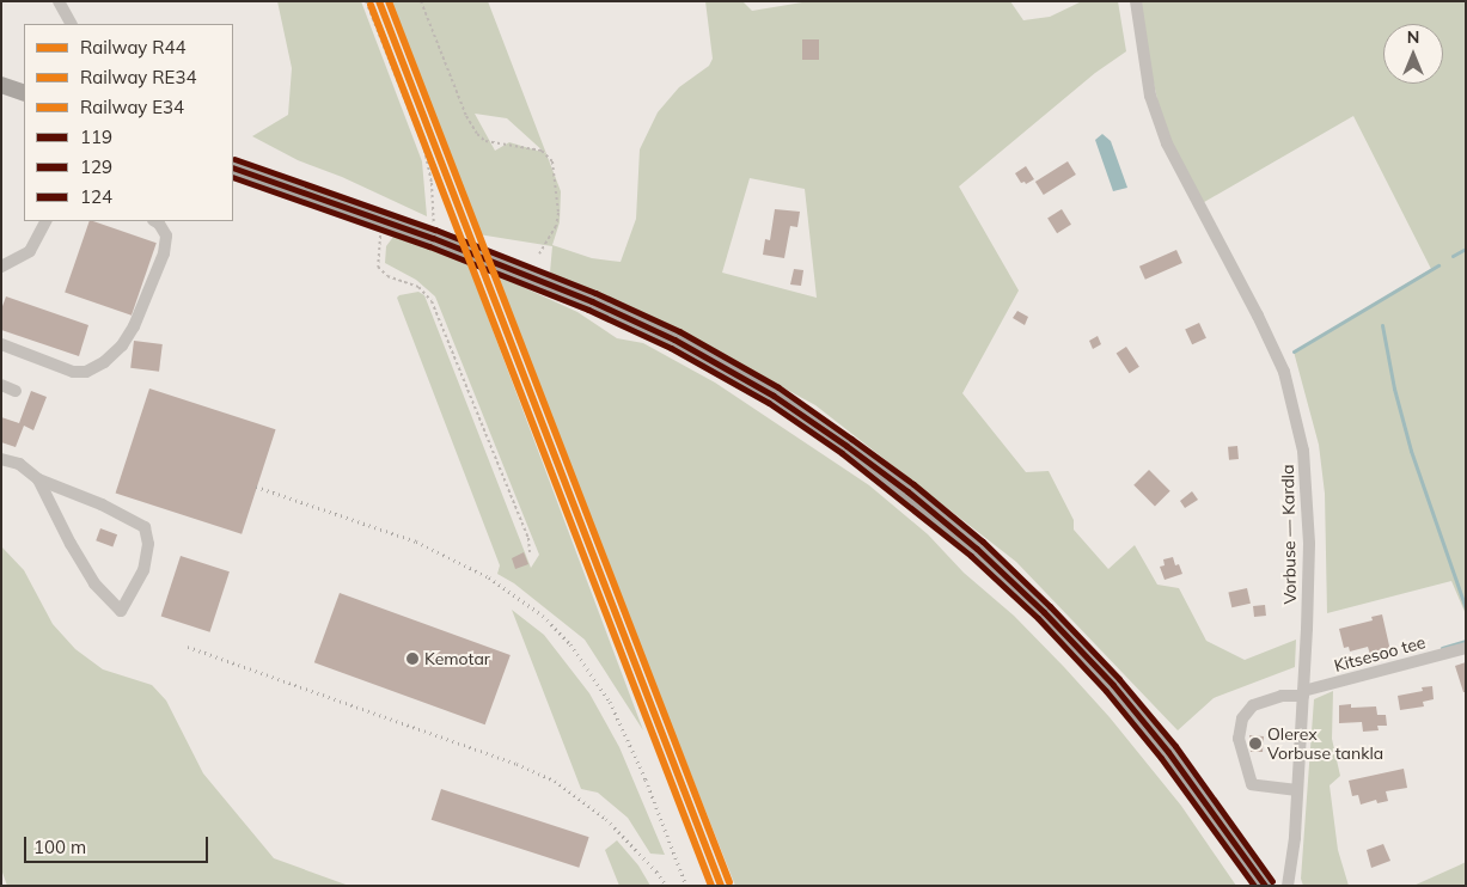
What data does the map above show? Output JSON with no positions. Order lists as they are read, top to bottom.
{
  "streets": {
    "street": ["Vorbuse — Kardla", "Kitsesoo tee"]
  },
  "crossings": [
    ["Vorbuse — Kardla", "Kitsesoo tee"]
  ],
  "places": ["Kemotar", "Olerex Vorbuse tankla"],
  "lines": [
    "rail line R44",
    "rail line E34",
    "rail line RE34",
    "transit line 124",
    "transit line 119",
    "transit line 129"
  ],
  "legend": [
    "Railway R44",
    "Railway RE34",
    "Railway E34",
    "119",
    "129",
    "124"
  ],
  "scale_bar": "100 m",
  "north": "top"
}
